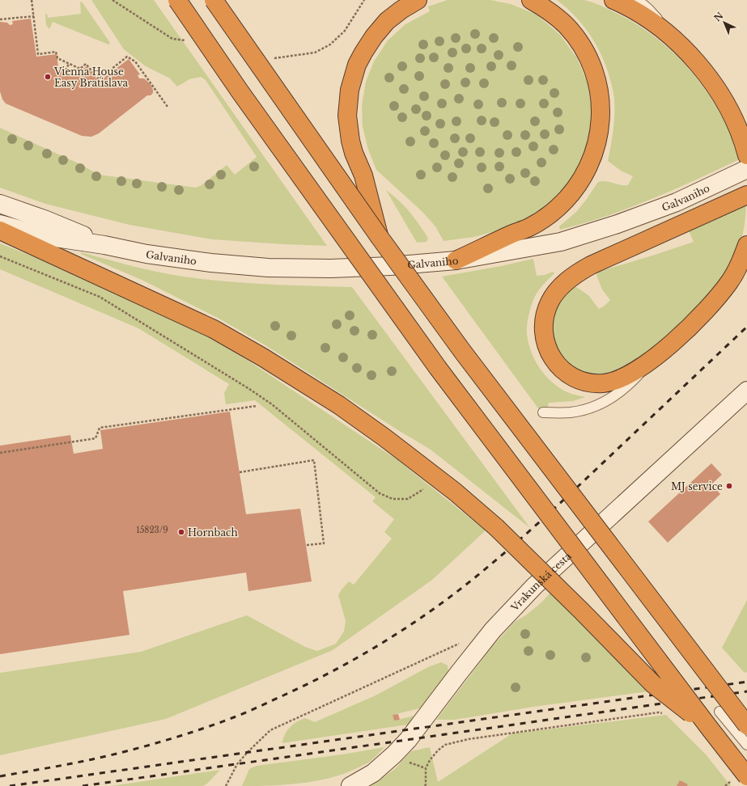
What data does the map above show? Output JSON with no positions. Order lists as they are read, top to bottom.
{
  "streets": {
    "main road": ["Galvaniho", "Vrakunská cesta"]
  },
  "places": ["Vienna House Easy Bratislava", "MJ service", "Hornbach"],
  "house_numbers": ["15823/9"],
  "north": "top left"
}
